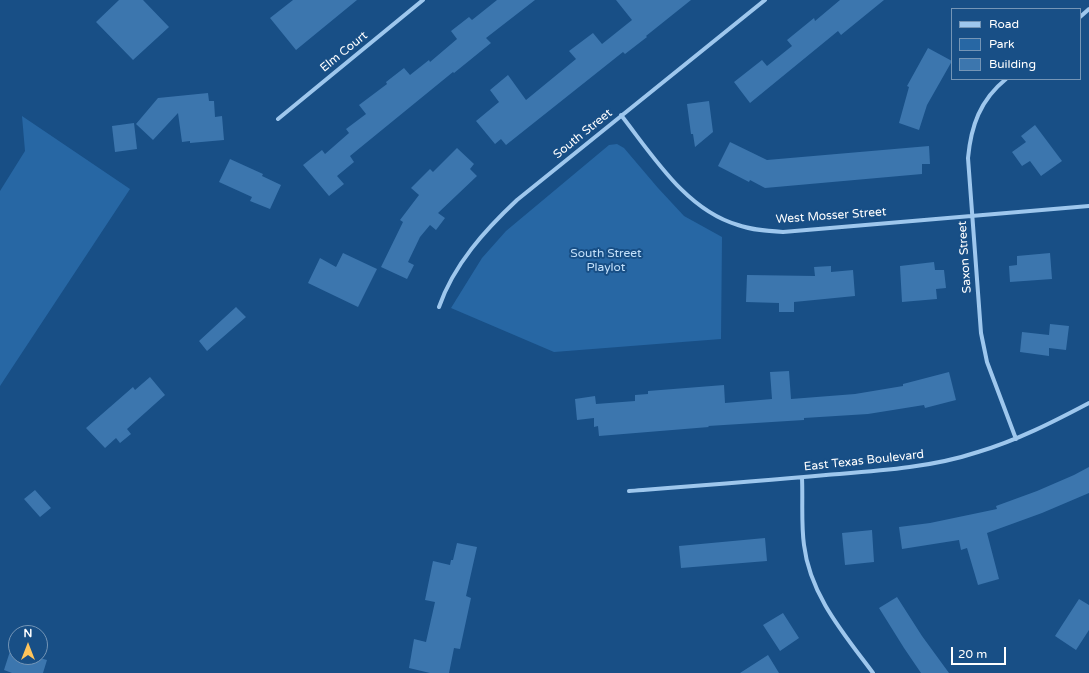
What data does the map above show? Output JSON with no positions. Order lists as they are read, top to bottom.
{
  "streets": {
    "street": [
      "Elm Court",
      "South Street",
      "West Mosser Street",
      "Saxon Street",
      "East Texas Boulevard"
    ]
  },
  "crossings": [
    ["South Street", "West Mosser Street"],
    ["West Mosser Street", "Saxon Street"],
    ["Saxon Street", "East Texas Boulevard"]
  ],
  "parks": ["South Street Playlot"],
  "legend": ["Road", "Park", "Building"],
  "scale_bar": "20 m",
  "north": "top"
}
